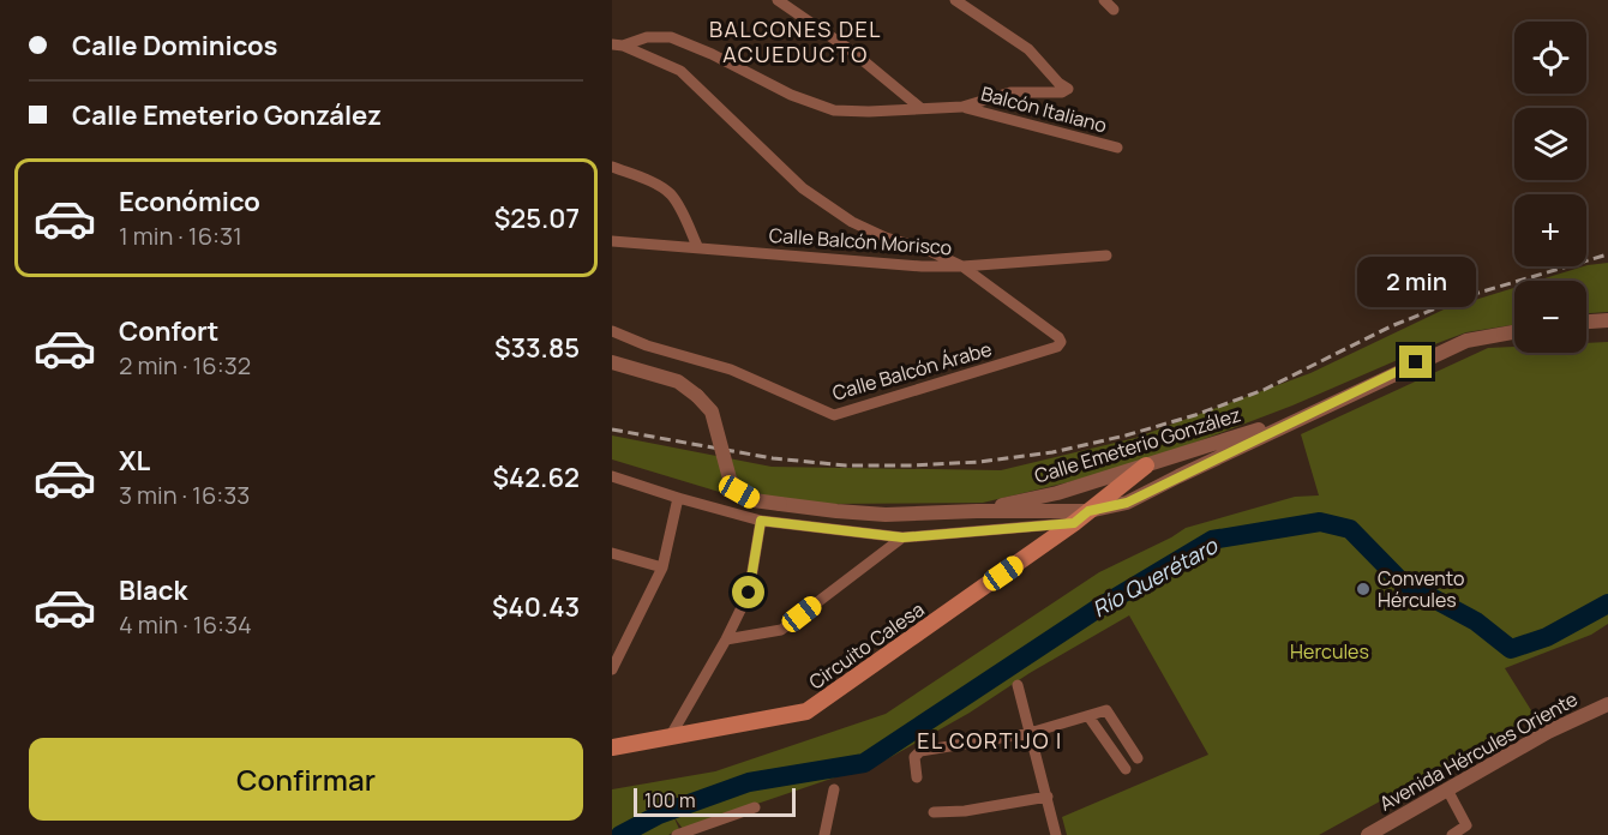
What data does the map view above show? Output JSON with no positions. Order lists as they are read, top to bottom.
{
  "streets": {
    "main road": ["Circuito Calesa"],
    "street": [
      "Balcón Italiano",
      "Calle Balcón Morisco",
      "Calle Balcón Árabe",
      "Calle Emeterio González",
      "Avenida Hércules Oriente"
    ]
  },
  "crossings": [
    ["Calle Balcón Morisco", "Calle Balcón Árabe"],
    ["Calle Emeterio González", "Circuito Calesa"]
  ],
  "districts": ["BALCONES DEL ACUEDUCTO", "EL CORTIJO I"],
  "water": ["Río Querétaro"],
  "parks": ["Hercules"],
  "places": ["Convento Hércules"],
  "scale_bar": "100 m",
  "page": {
    "banner": ["Calle Dominicos", "Calle Emeterio González"],
    "map_buttons": ["+", "−"],
    "list": [
      {
        "name": "Económico",
        "note": "1 min · 16:31",
        "value": "$25.07"
      },
      {
        "name": "Confort",
        "note": "2 min · 16:32",
        "value": "$33.85"
      },
      {
        "name": "XL",
        "note": "3 min · 16:33",
        "value": "$42.62"
      },
      {
        "name": "Black",
        "note": "4 min · 16:34",
        "value": "$40.43"
      }
    ],
    "bubble": "2 min",
    "buttons": "Confirmar",
    "scale": "100 m"
  }
}
